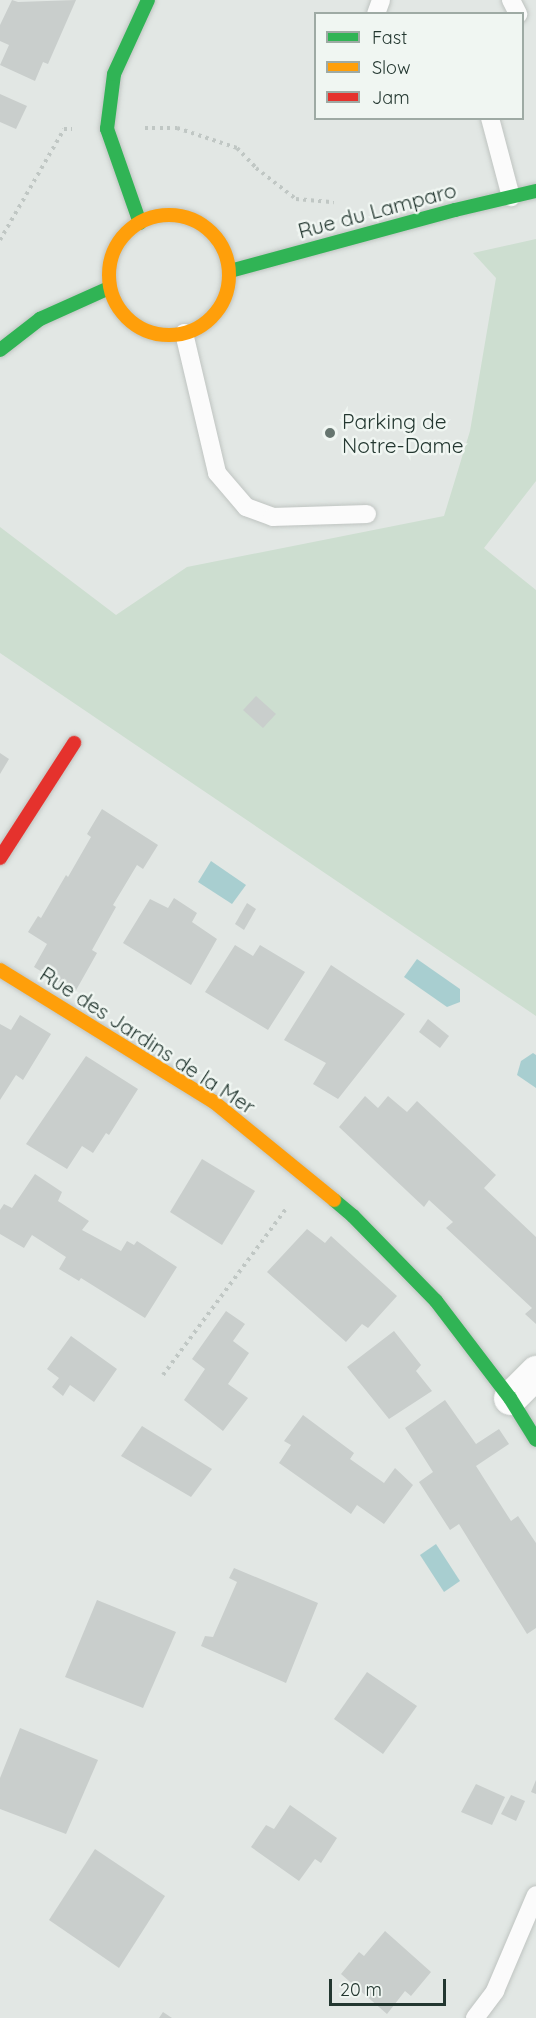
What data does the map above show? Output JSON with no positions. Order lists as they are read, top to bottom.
{
  "streets": {
    "street": ["Rue du Lamparo", "Rue des Jardins de la Mer"]
  },
  "places": ["Parking de Notre-Dame"],
  "legend": ["Fast", "Slow", "Jam"],
  "scale_bar": "20 m"
}
